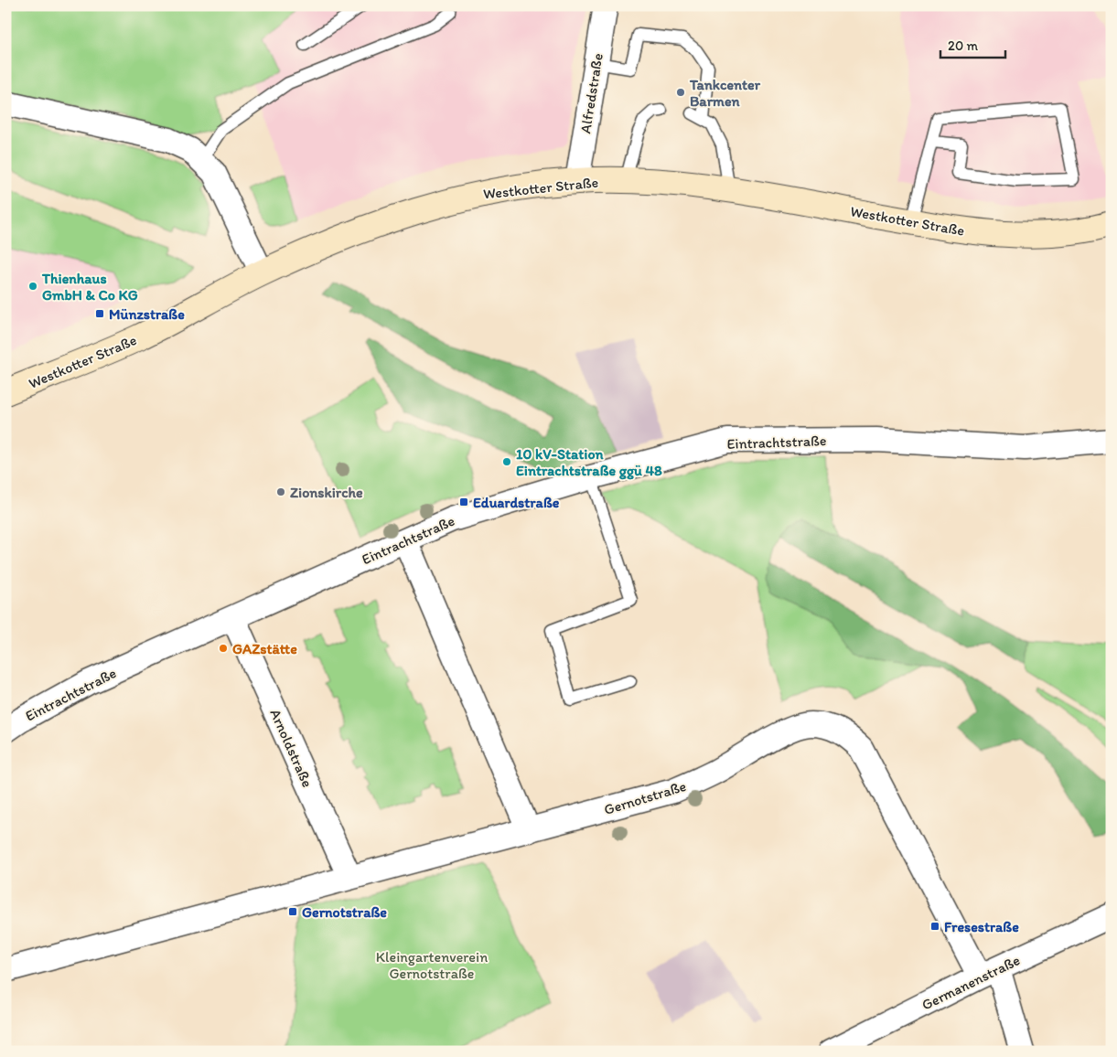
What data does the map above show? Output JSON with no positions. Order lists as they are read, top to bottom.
{
  "streets": {
    "main road": ["Westkotter Straße"],
    "street": [
      "Alfredstraße",
      "Eintrachtstraße",
      "Arnoldstraße",
      "Gernotstraße",
      "Germanenstraße"
    ]
  },
  "crossings": [
    ["Alfredstraße", "Westkotter Straße"],
    ["Eintrachtstraße", "Arnoldstraße"],
    ["Arnoldstraße", "Gernotstraße"],
    ["Gernotstraße", "Germanenstraße"]
  ],
  "parks": ["Kleingartenverein Gernotstraße"],
  "places": {
    "other": [
      "Tankcenter Barmen",
      "Thienhaus GmbH & Co KG",
      "10 kV-Station Eintrachtstraße ggü 48",
      "Zionskirche",
      "GAZstätte"
    ],
    "transit": [
      "Münzstraße",
      "Eduardstraße",
      "Gernotstraße",
      "Fresestraße"
    ]
  },
  "scale_bar": "20 m"
}
